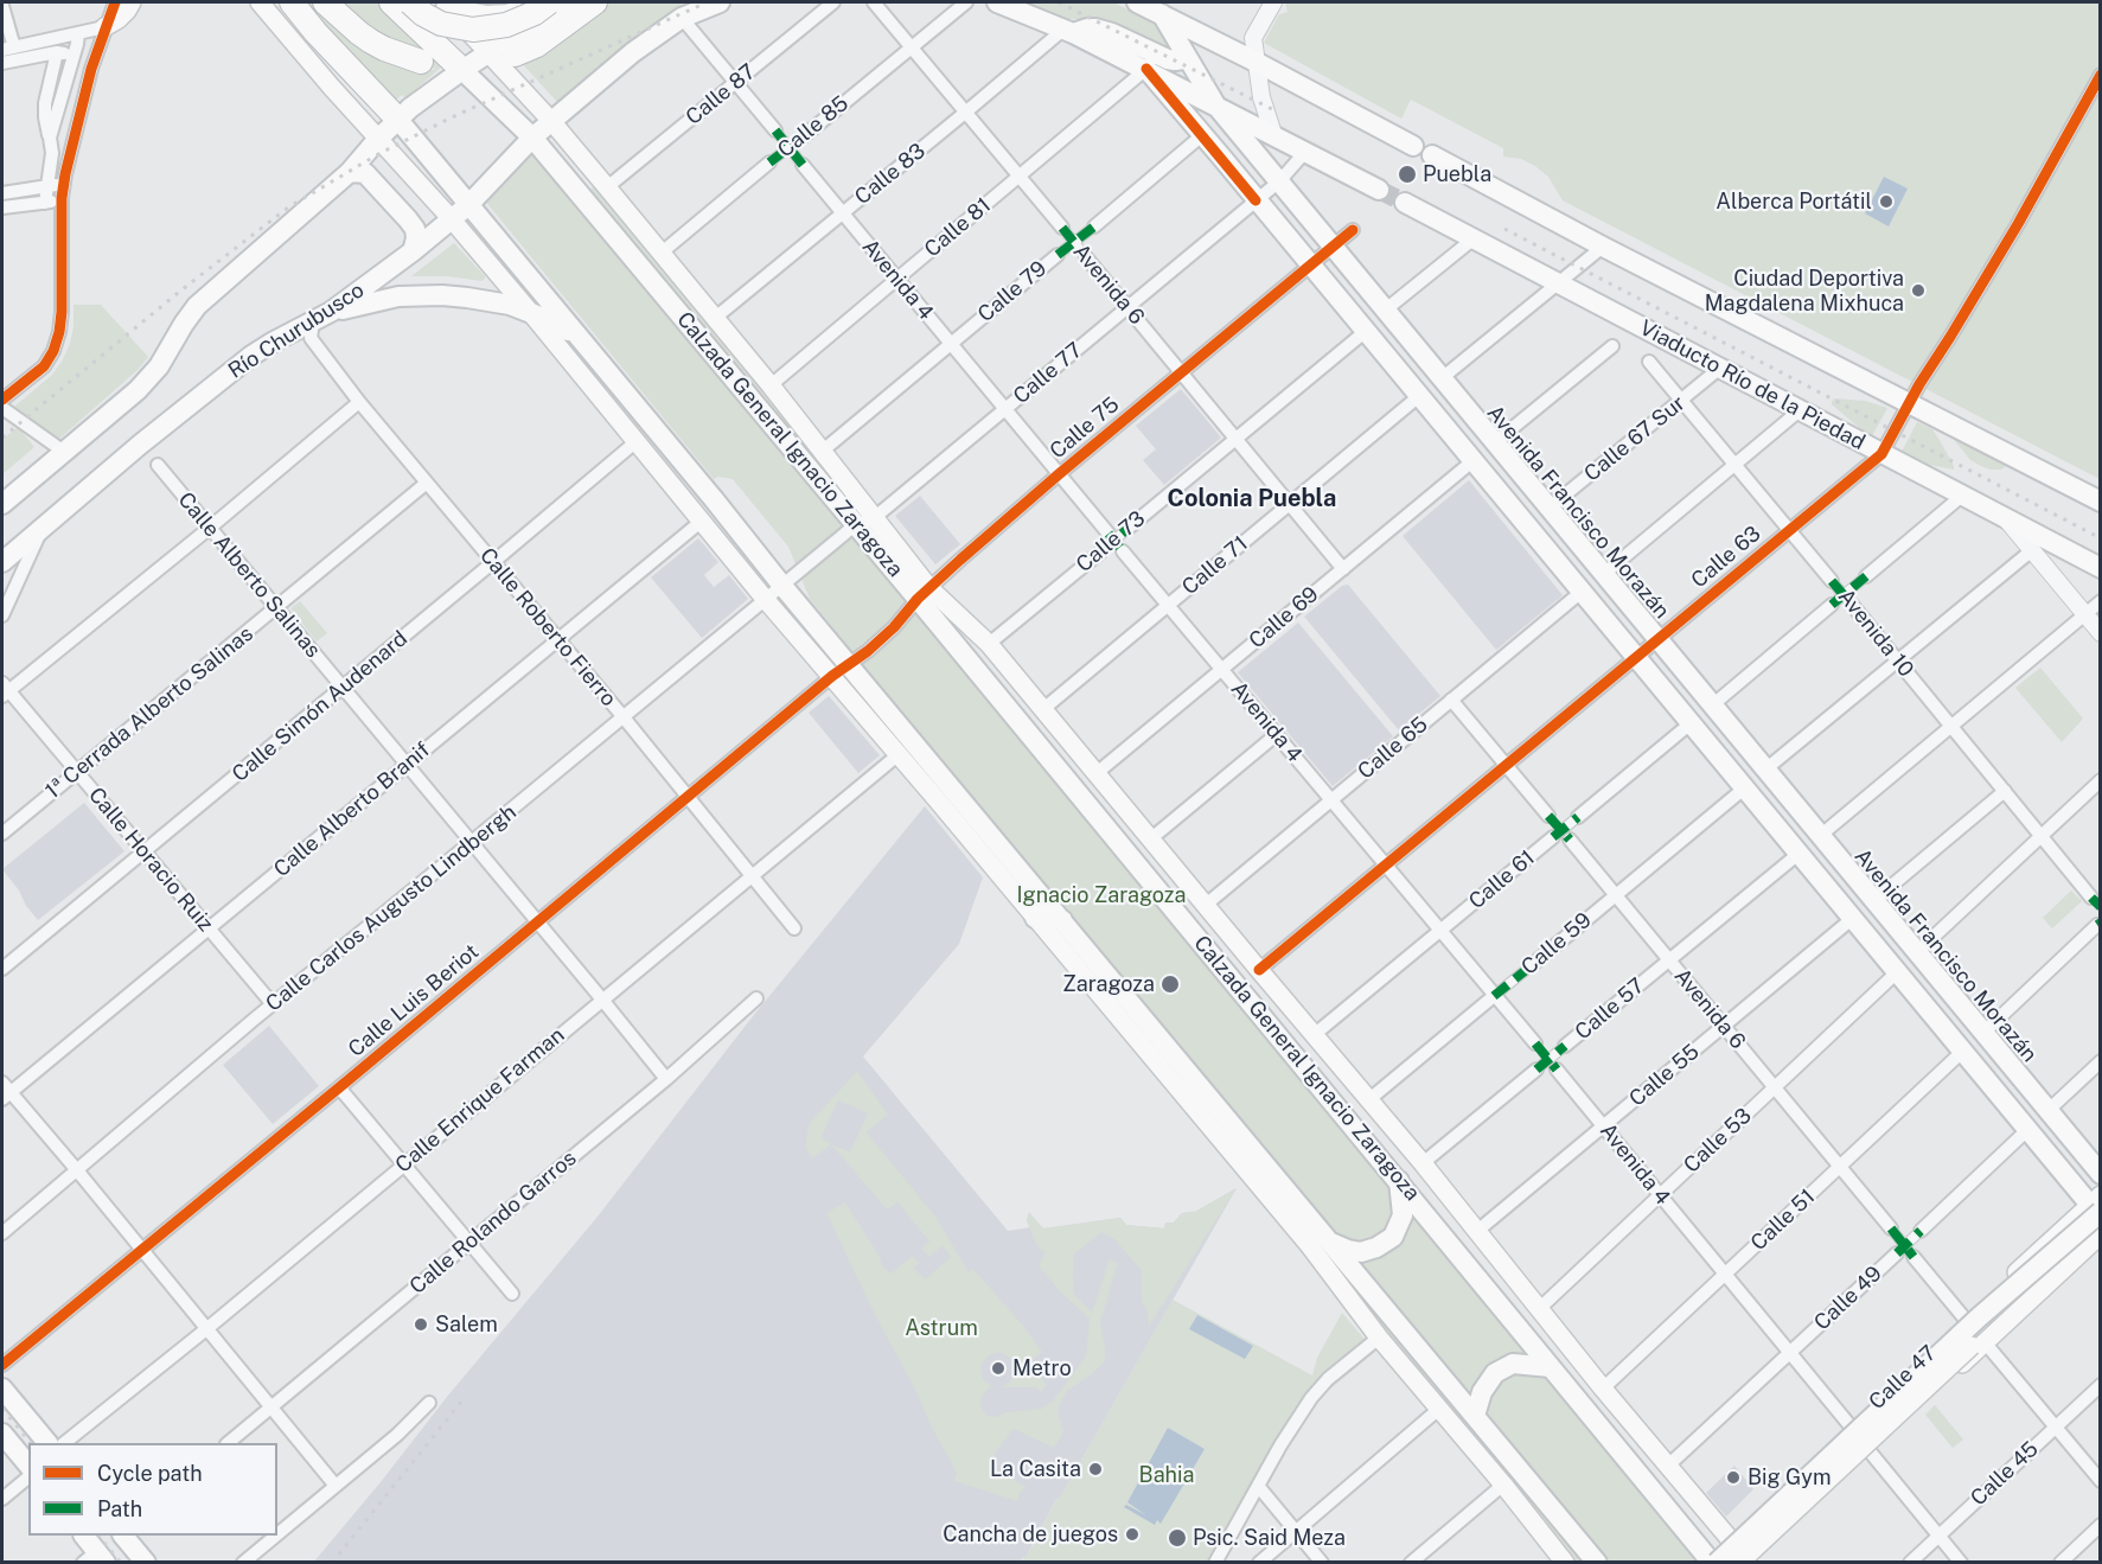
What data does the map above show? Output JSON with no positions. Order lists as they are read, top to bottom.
{
  "streets": {
    "highway": ["Calzada General Ignacio Zaragoza"],
    "main road": [
      "Río Churubusco",
      "Viaducto Río de la Piedad",
      "Avenida Francisco Morazán",
      "Calle 47"
    ],
    "street": [
      "Calle 87",
      "Calle 85",
      "Calle 83",
      "Calle 81",
      "Avenida 4",
      "Avenida 6",
      "Calle 79",
      "Calle 77",
      "Calle 75",
      "Calle 67 Sur",
      "Calle 73",
      "Calle 63",
      "Calle 71",
      "Calle Alberto Salinas",
      "Calle 69",
      "Calle Roberto Fierro",
      "Avenida 10",
      "Calle Simón Audenard",
      "1ª Cerrada Alberto Salinas",
      "Calle 65",
      "Calle Alberto Branif",
      "Calle Horacio Ruiz",
      "Calle 61",
      "Calle Carlos Augusto Lindbergh",
      "Calle 59",
      "Calle Luis Beriot",
      "Calle 57",
      "Calle 55",
      "Calle Enrique Farman",
      "Calle 53",
      "Calle 51",
      "Calle Rolando Garros",
      "Calle 49",
      "Calle 45"
    ]
  },
  "crossings": [
    ["Calle 87", "Avenida 4"],
    ["Calle 87", "Calzada General Ignacio Zaragoza"],
    ["Calle 85", "Avenida 4"],
    ["Calle 85", "Avenida 6"],
    ["Calle 85", "Calzada General Ignacio Zaragoza"],
    ["Calle 83", "Avenida 4"],
    ["Calle 83", "Avenida 6"],
    ["Calle 83", "Calzada General Ignacio Zaragoza"],
    ["Calle 81", "Avenida 4"],
    ["Calle 81", "Avenida 6"],
    ["Calle 81", "Calzada General Ignacio Zaragoza"],
    ["Avenida 4", "Calle 79"],
    ["Avenida 4", "Calle 77"],
    ["Avenida 4", "Calle 75"],
    ["Avenida 4", "Calle 73"],
    ["Avenida 4", "Calle 63"],
    ["Avenida 4", "Calle 71"],
    ["Avenida 4", "Calle 69"],
    ["Avenida 4", "Calle 65"],
    ["Avenida 4", "Calle 61"],
    ["Avenida 4", "Calle 59"],
    ["Avenida 4", "Calle 57"],
    ["Avenida 4", "Calle 55"],
    ["Avenida 4", "Calle 53"],
    ["Avenida 4", "Calle 51"],
    ["Avenida 4", "Calle 49"],
    ["Avenida 4", "Calle 47"],
    ["Avenida 6", "Calle 79"],
    ["Avenida 6", "Calle 77"],
    ["Avenida 6", "Calle 75"],
    ["Avenida 6", "Calle 73"],
    ["Avenida 6", "Calle 63"],
    ["Avenida 6", "Calle 71"],
    ["Avenida 6", "Calle 69"],
    ["Avenida 6", "Calle 65"],
    ["Avenida 6", "Calle 61"],
    ["Avenida 6", "Calle 59"],
    ["Avenida 6", "Calle 57"],
    ["Avenida 6", "Calle 55"],
    ["Avenida 6", "Calle 53"],
    ["Avenida 6", "Calle 51"],
    ["Avenida 6", "Calle 49"],
    ["Avenida 6", "Calle 47"],
    ["Calle 79", "Calzada General Ignacio Zaragoza"],
    ["Río Churubusco", "Calzada General Ignacio Zaragoza"],
    ["Río Churubusco", "Calle Roberto Fierro"],
    ["Calle 77", "Calzada General Ignacio Zaragoza"],
    ["Calle 77", "Avenida Francisco Morazán"],
    ["Calle 77", "Calle Carlos Augusto Lindbergh"],
    ["Viaducto Río de la Piedad", "Calle 67 Sur"],
    ["Viaducto Río de la Piedad", "Calle 63"],
    ["Calle 75", "Calzada General Ignacio Zaragoza"],
    ["Calle 75", "Avenida Francisco Morazán"],
    ["Calle 75", "Calle Luis Beriot"],
    ["Calle 67 Sur", "Avenida Francisco Morazán"],
    ["Calle 67 Sur", "Avenida 10"],
    ["Calzada General Ignacio Zaragoza", "Calle 73"],
    ["Calzada General Ignacio Zaragoza", "Calle 63"],
    ["Calzada General Ignacio Zaragoza", "Calle 71"],
    ["Calzada General Ignacio Zaragoza", "Calle 69"],
    ["Calzada General Ignacio Zaragoza", "Calle 65"],
    ["Calzada General Ignacio Zaragoza", "Calle 61"],
    ["Calzada General Ignacio Zaragoza", "Calle 59"],
    ["Calzada General Ignacio Zaragoza", "Calle 57"],
    ["Calzada General Ignacio Zaragoza", "Calle 55"],
    ["Calzada General Ignacio Zaragoza", "Calle 53"],
    ["Calzada General Ignacio Zaragoza", "Calle 51"],
    ["Calzada General Ignacio Zaragoza", "Calle 49"],
    ["Calzada General Ignacio Zaragoza", "Calle 47"],
    ["Avenida Francisco Morazán", "Calle 63"],
    ["Calle 63", "Avenida 10"],
    ["Calle Alberto Salinas", "Calle Simón Audenard"],
    ["Calle Alberto Salinas", "1ª Cerrada Alberto Salinas"],
    ["Calle Alberto Salinas", "Calle Alberto Branif"],
    ["Calle Alberto Salinas", "Calle Carlos Augusto Lindbergh"],
    ["Calle Alberto Salinas", "Calle Luis Beriot"],
    ["Calle Alberto Salinas", "Calle Enrique Farman"],
    ["Calle Alberto Salinas", "Calle Rolando Garros"],
    ["Calle Roberto Fierro", "Calle Simón Audenard"],
    ["Calle Roberto Fierro", "1ª Cerrada Alberto Salinas"],
    ["Calle Roberto Fierro", "Calle Alberto Branif"],
    ["Calle Roberto Fierro", "Calle Carlos Augusto Lindbergh"],
    ["Calle Roberto Fierro", "Calle Luis Beriot"],
    ["Calle Roberto Fierro", "Calle Enrique Farman"],
    ["Calle Simón Audenard", "Calle Horacio Ruiz"],
    ["1ª Cerrada Alberto Salinas", "Calle Horacio Ruiz"],
    ["Calle Alberto Branif", "Calle Horacio Ruiz"],
    ["Calle Horacio Ruiz", "Calle Carlos Augusto Lindbergh"]
  ],
  "districts": ["Colonia Puebla"],
  "parks": ["Ignacio Zaragoza", "Astrum", "Bahia"],
  "places": [
    "Puebla",
    "Alberca Portátil",
    "Ciudad Deportiva Magdalena Mixhuca",
    "Zaragoza",
    "Salem",
    "Metro",
    "La Casita",
    "Big Gym",
    "Cancha de juegos",
    "Psic. Said Meza"
  ],
  "legend": ["Cycle path", "Path"]
}
